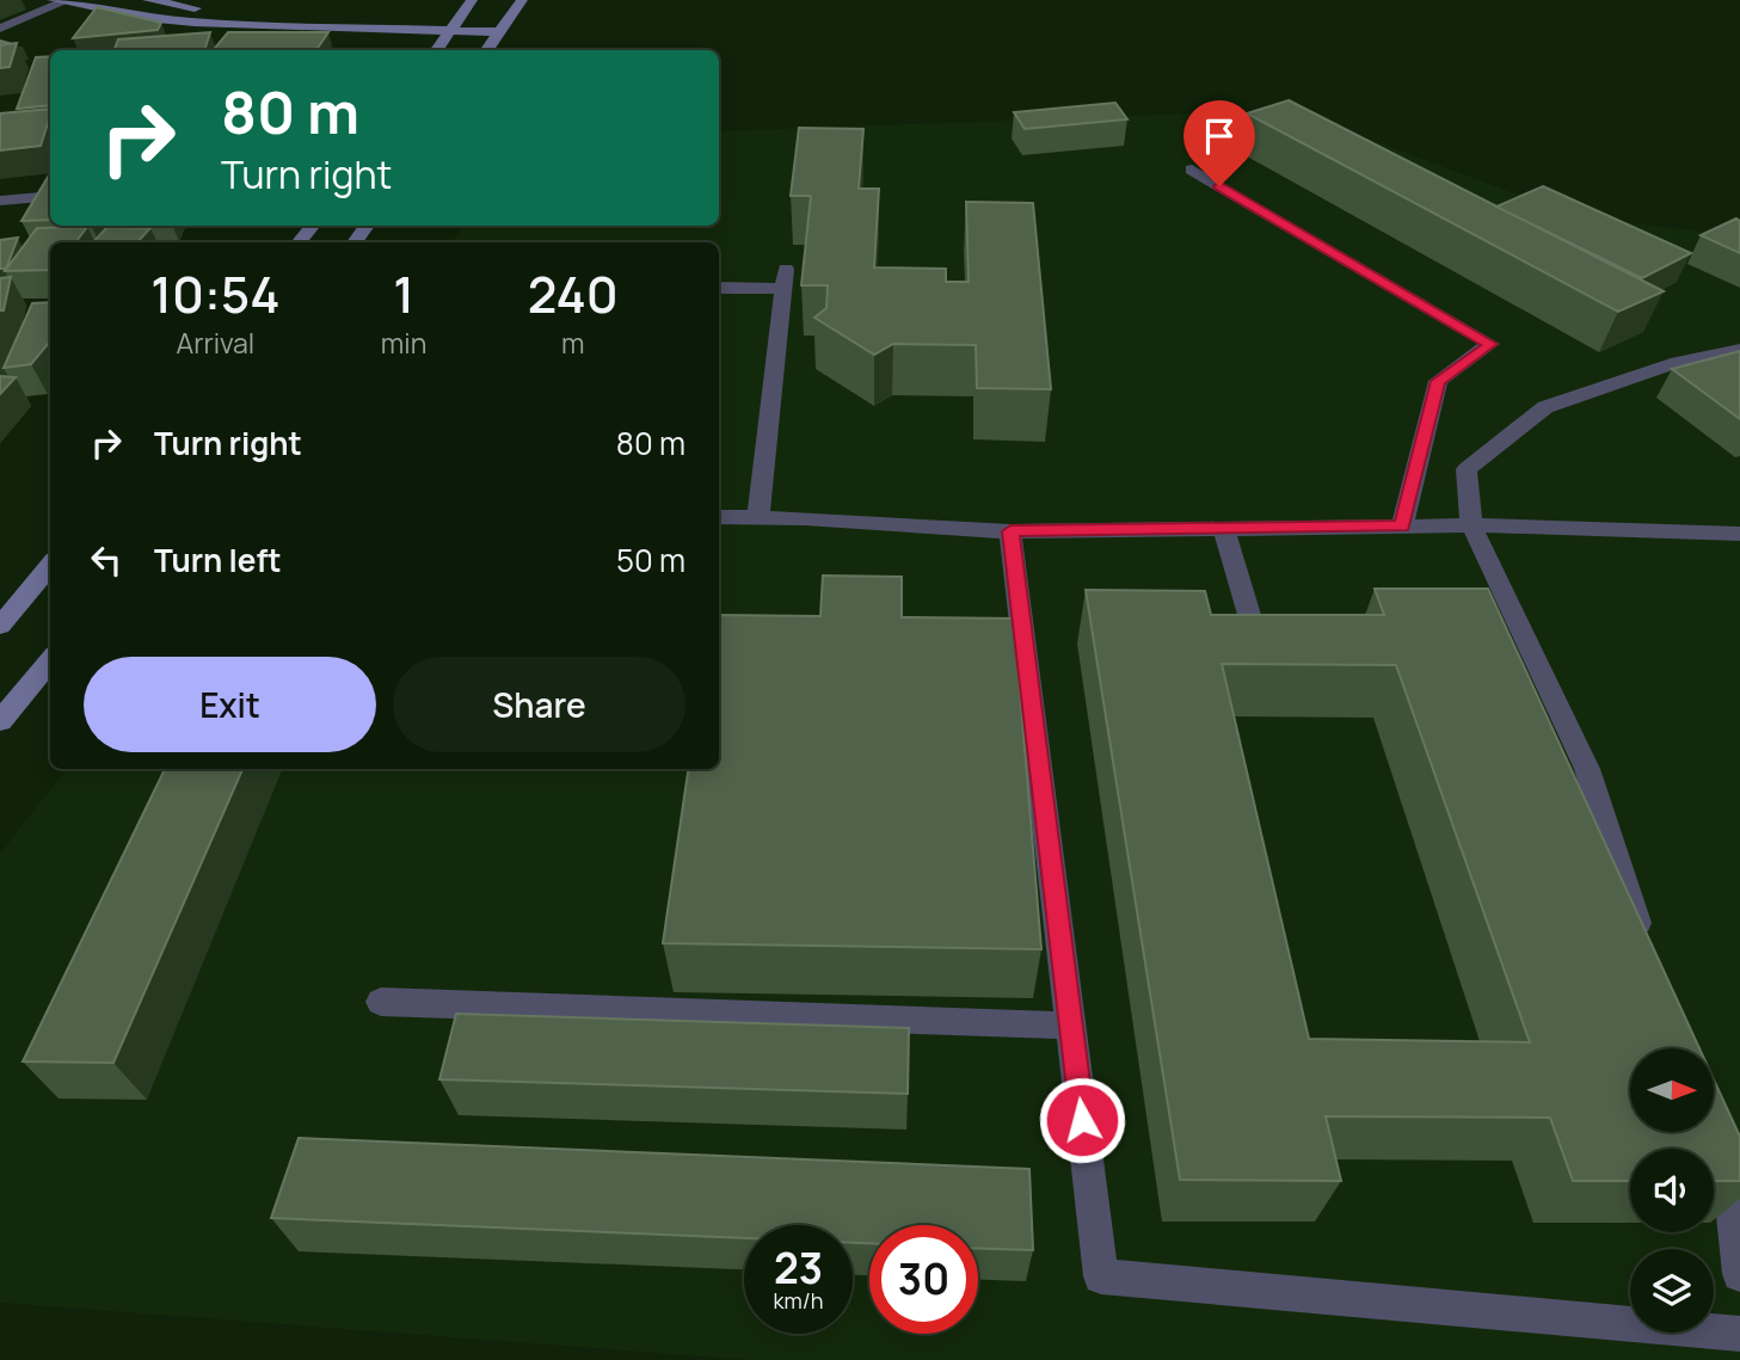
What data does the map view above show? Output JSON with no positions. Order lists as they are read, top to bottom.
{
  "north": "right",
  "page": {
    "turn": ["80 m", "Turn right"],
    "eta": [
      "10:54",
      "Arrival",
      "1",
      "min",
      "240",
      "m"
    ],
    "list": [
      {
        "name": "Turn right",
        "value": "80 m"
      },
      {
        "name": "Turn left",
        "value": "50 m"
      }
    ],
    "buttons": ["Exit", "Share"],
    "speed": "23 km/h",
    "limit": "30"
  }
}
